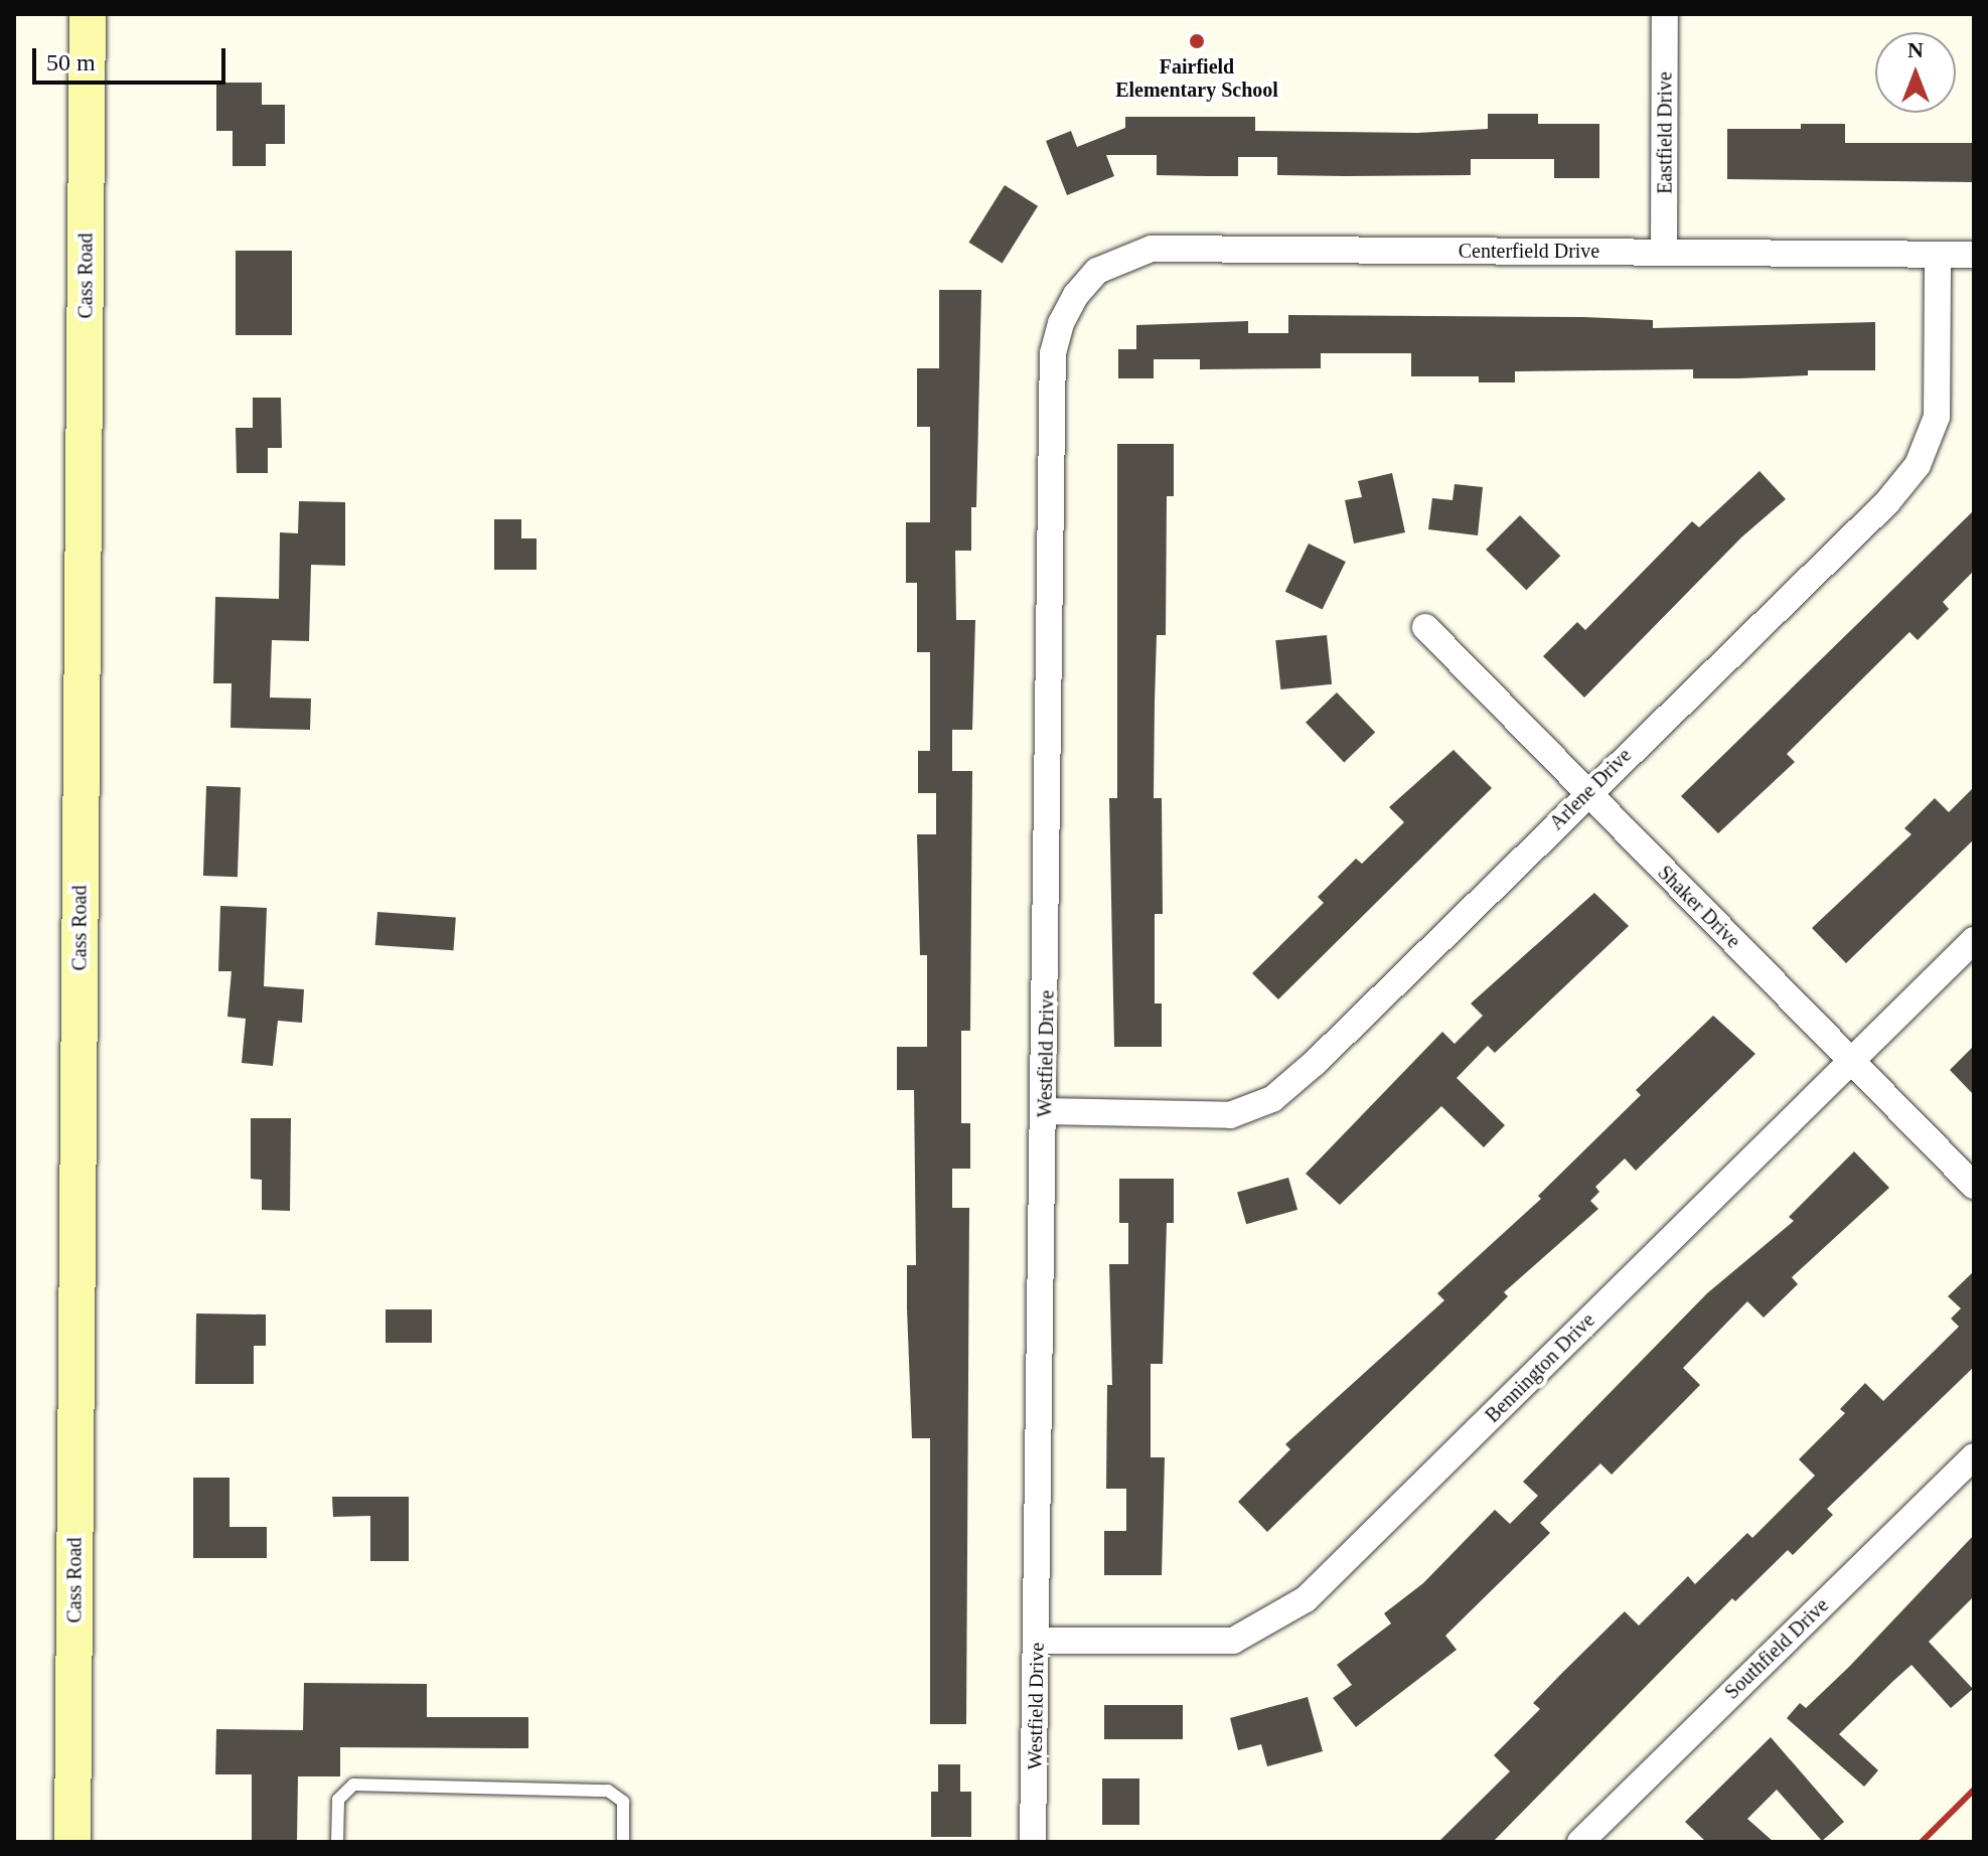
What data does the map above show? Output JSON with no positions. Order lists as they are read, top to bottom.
{
  "streets": {
    "street": [
      "Eastfield Drive",
      "Centerfield Drive",
      "Cass Road",
      "Arlene Drive",
      "Shaker Drive",
      "Westfield Drive",
      "Bennington Drive",
      "Southfield Drive"
    ]
  },
  "crossings": [
    ["Eastfield Drive", "Centerfield Drive"],
    ["Centerfield Drive", "Arlene Drive"],
    ["Centerfield Drive", "Westfield Drive"],
    ["Arlene Drive", "Shaker Drive"],
    ["Arlene Drive", "Westfield Drive"],
    ["Shaker Drive", "Bennington Drive"],
    ["Westfield Drive", "Bennington Drive"]
  ],
  "places": ["Fairfield Elementary School"],
  "scale_bar": "50 m",
  "north": "top"
}
